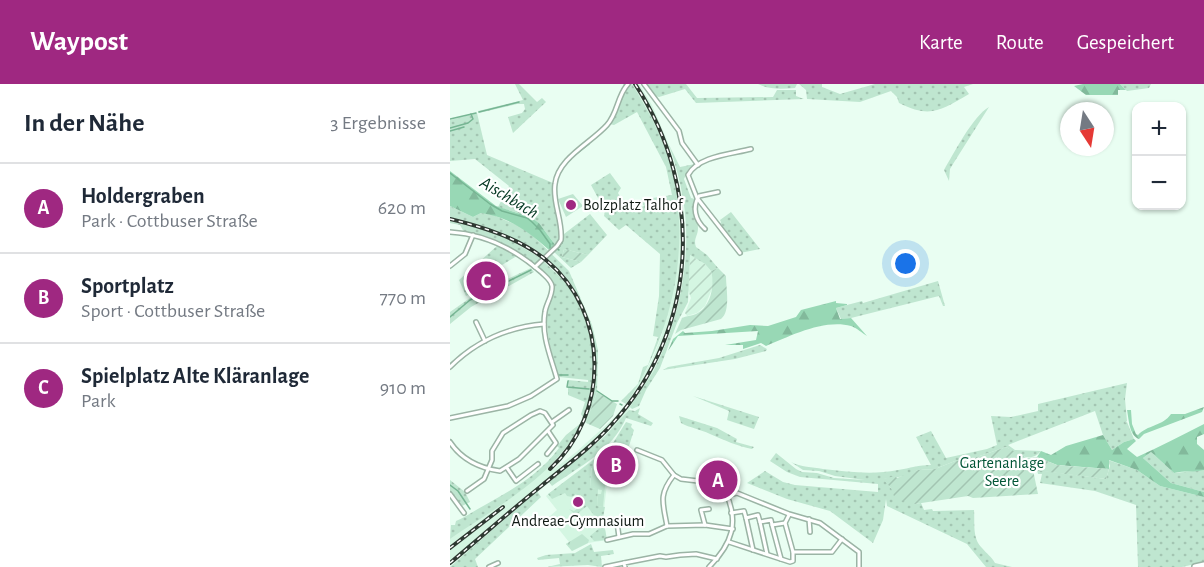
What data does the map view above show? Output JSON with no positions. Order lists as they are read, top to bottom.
{
  "water": ["Aischbach"],
  "parks": ["Gartenanlage Seere"],
  "places": ["Bolzplatz Talhof", "Andreae-Gymnasium"],
  "north": "bottom",
  "page": {
    "header": "Waypost",
    "nav": ["Karte", "Route", "Gespeichert"],
    "heading": ["In der Nähe", "3 Ergebnisse"],
    "map_buttons": ["+", "−"],
    "list": [
      {
        "mark": "A",
        "name": "Holdergraben",
        "note": "Park · Cottbuser Straße",
        "value": "620 m"
      },
      {
        "mark": "B",
        "name": "Sportplatz",
        "note": "Sport · Cottbuser Straße",
        "value": "770 m"
      },
      {
        "mark": "C",
        "name": "Spielplatz Alte Kläranlage",
        "note": "Park",
        "value": "910 m"
      }
    ],
    "pins": ["C", "B", "A"]
  }
}
